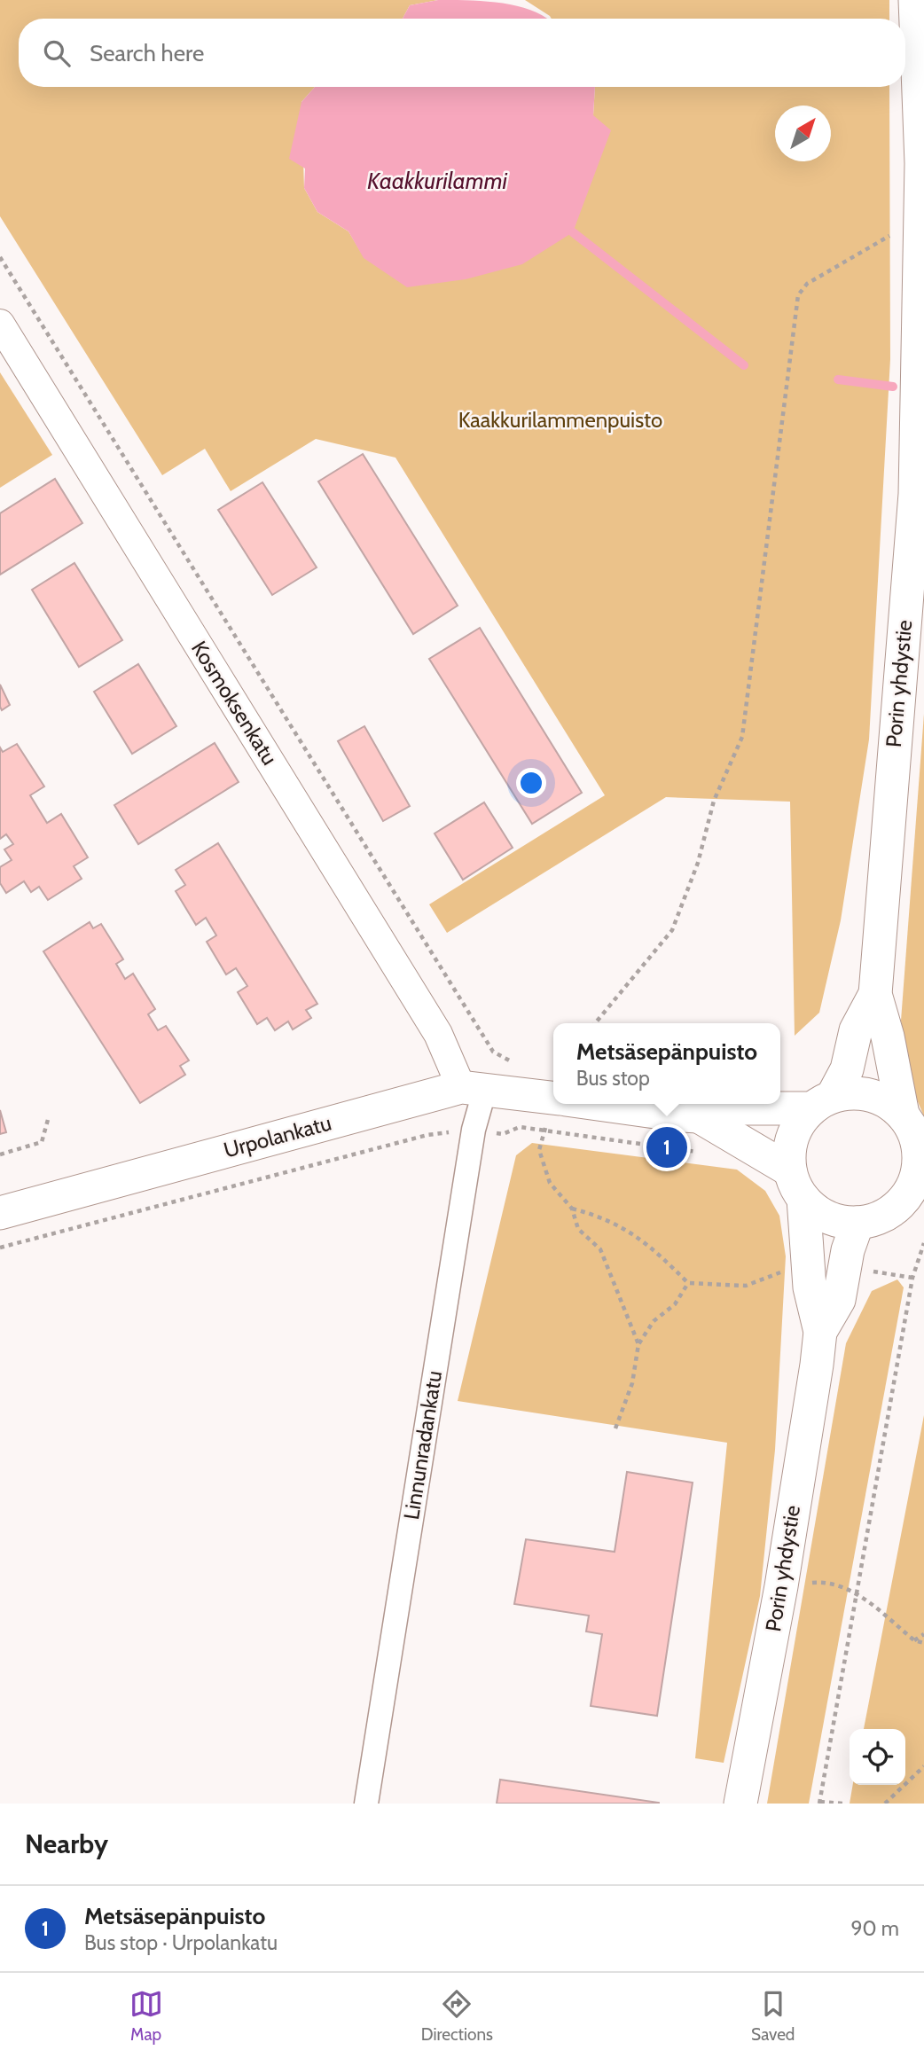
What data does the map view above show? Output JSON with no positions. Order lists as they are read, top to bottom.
{
  "streets": {
    "main road": ["Porin yhdystie", "Urpolankatu"],
    "street": ["Kosmoksenkatu", "Linnunradankatu"]
  },
  "crossings": [
    ["Kosmoksenkatu", "Urpolankatu"],
    ["Kosmoksenkatu", "Linnunradankatu"],
    ["Urpolankatu", "Linnunradankatu"]
  ],
  "water": ["Kaakkurilammi"],
  "parks": ["Kaakkurilammenpuisto"],
  "north": "top right",
  "page": {
    "search": "Search here",
    "popup": ["Metsäsepänpuisto", "Bus stop"],
    "pins": "1",
    "heading": "Nearby",
    "list": [
      {
        "mark": "1",
        "name": "Metsäsepänpuisto",
        "note": "Bus stop · Urpolankatu",
        "value": "90 m"
      }
    ],
    "nav": ["Map", "Directions", "Saved"]
  }
}
